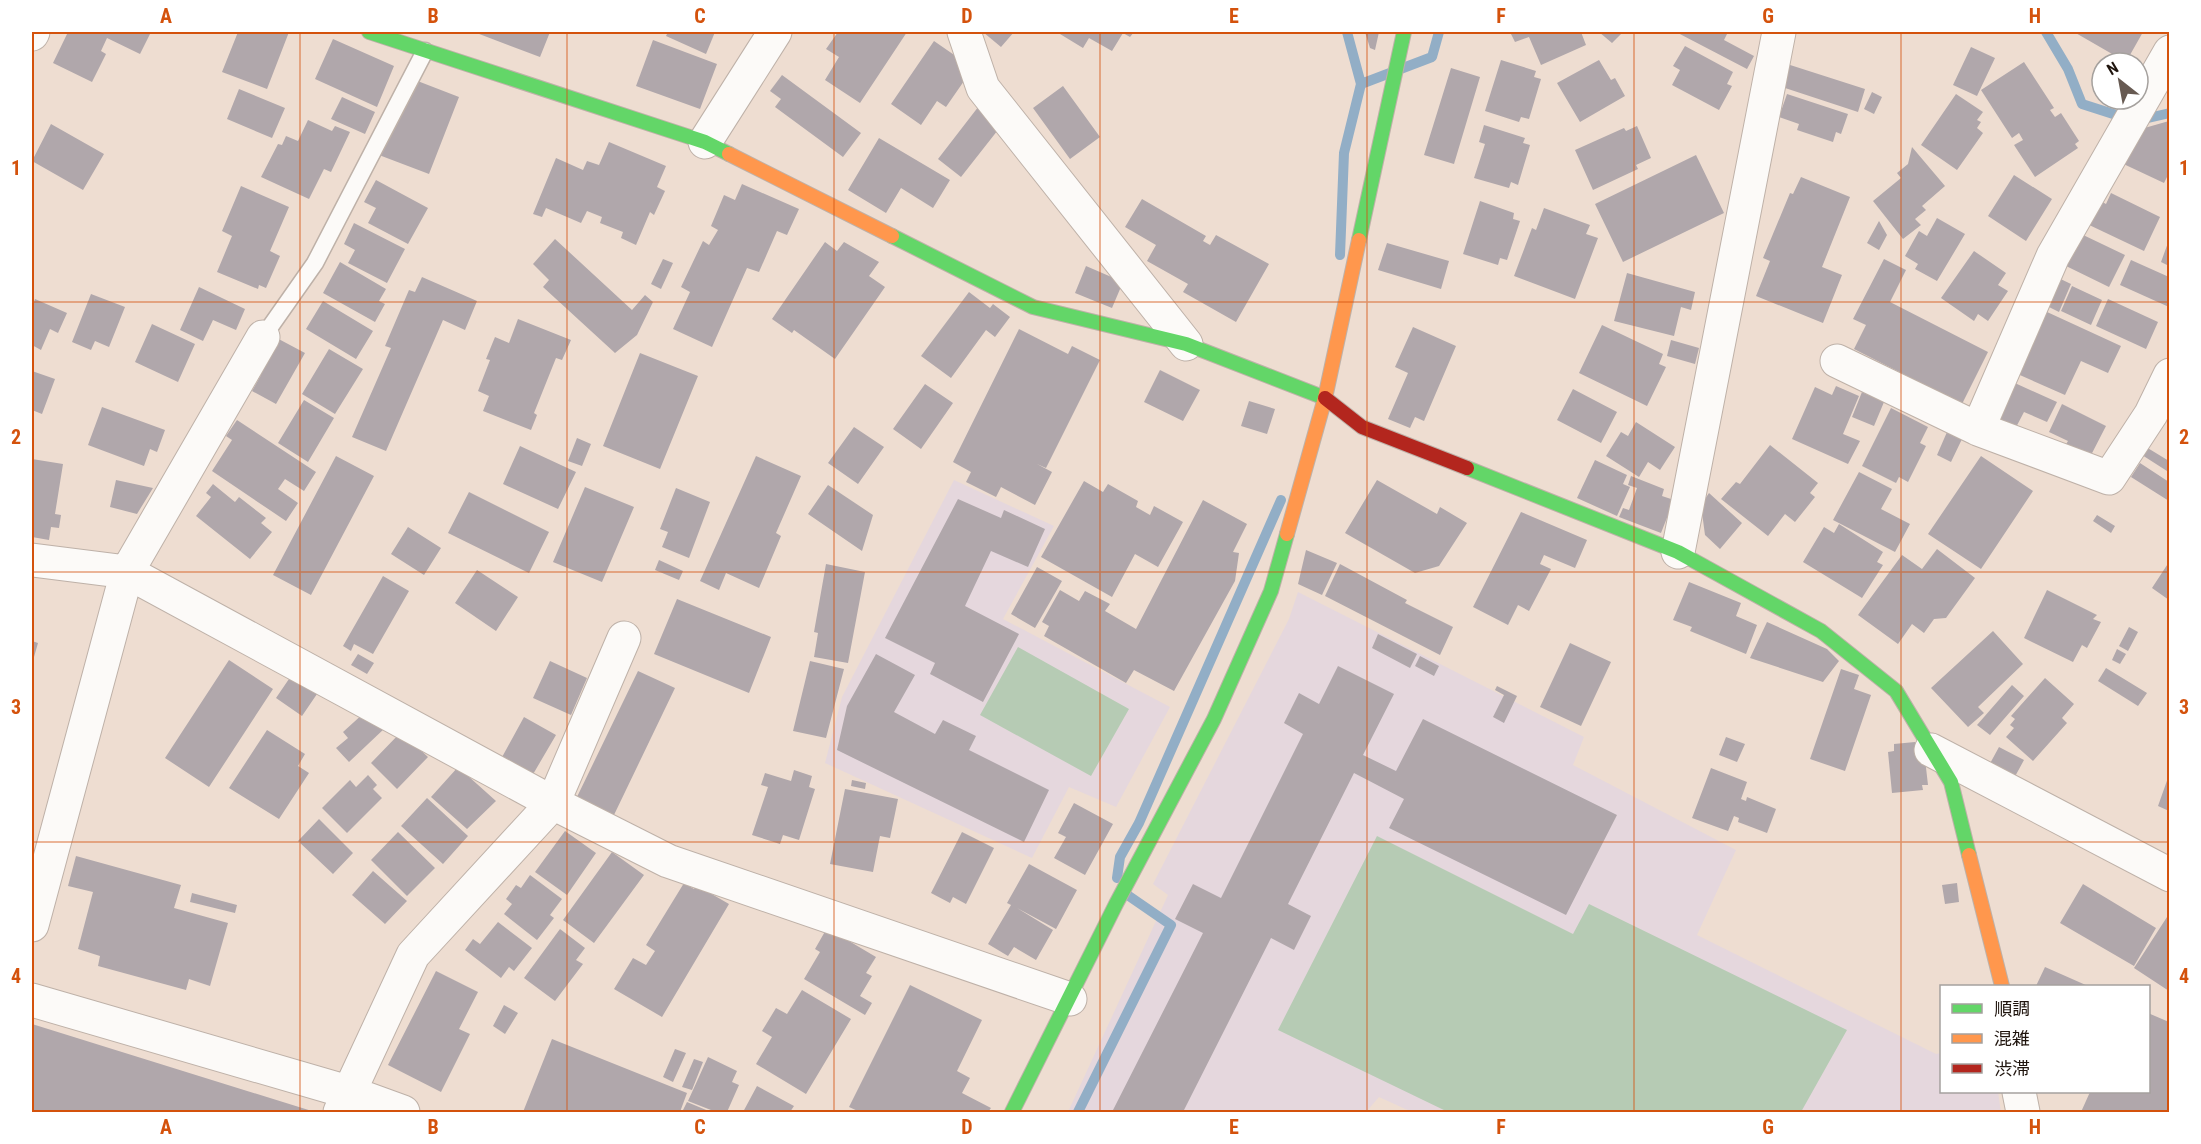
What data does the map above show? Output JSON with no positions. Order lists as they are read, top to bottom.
{
  "legend": ["順調", "混雑", "渋滞"],
  "north": "top left",
  "grid": {
    "columns": [
      "A",
      "B",
      "C",
      "D",
      "E",
      "F",
      "G",
      "H"
    ],
    "rows": [
      "1",
      "2",
      "3",
      "4"
    ]
  }
}
